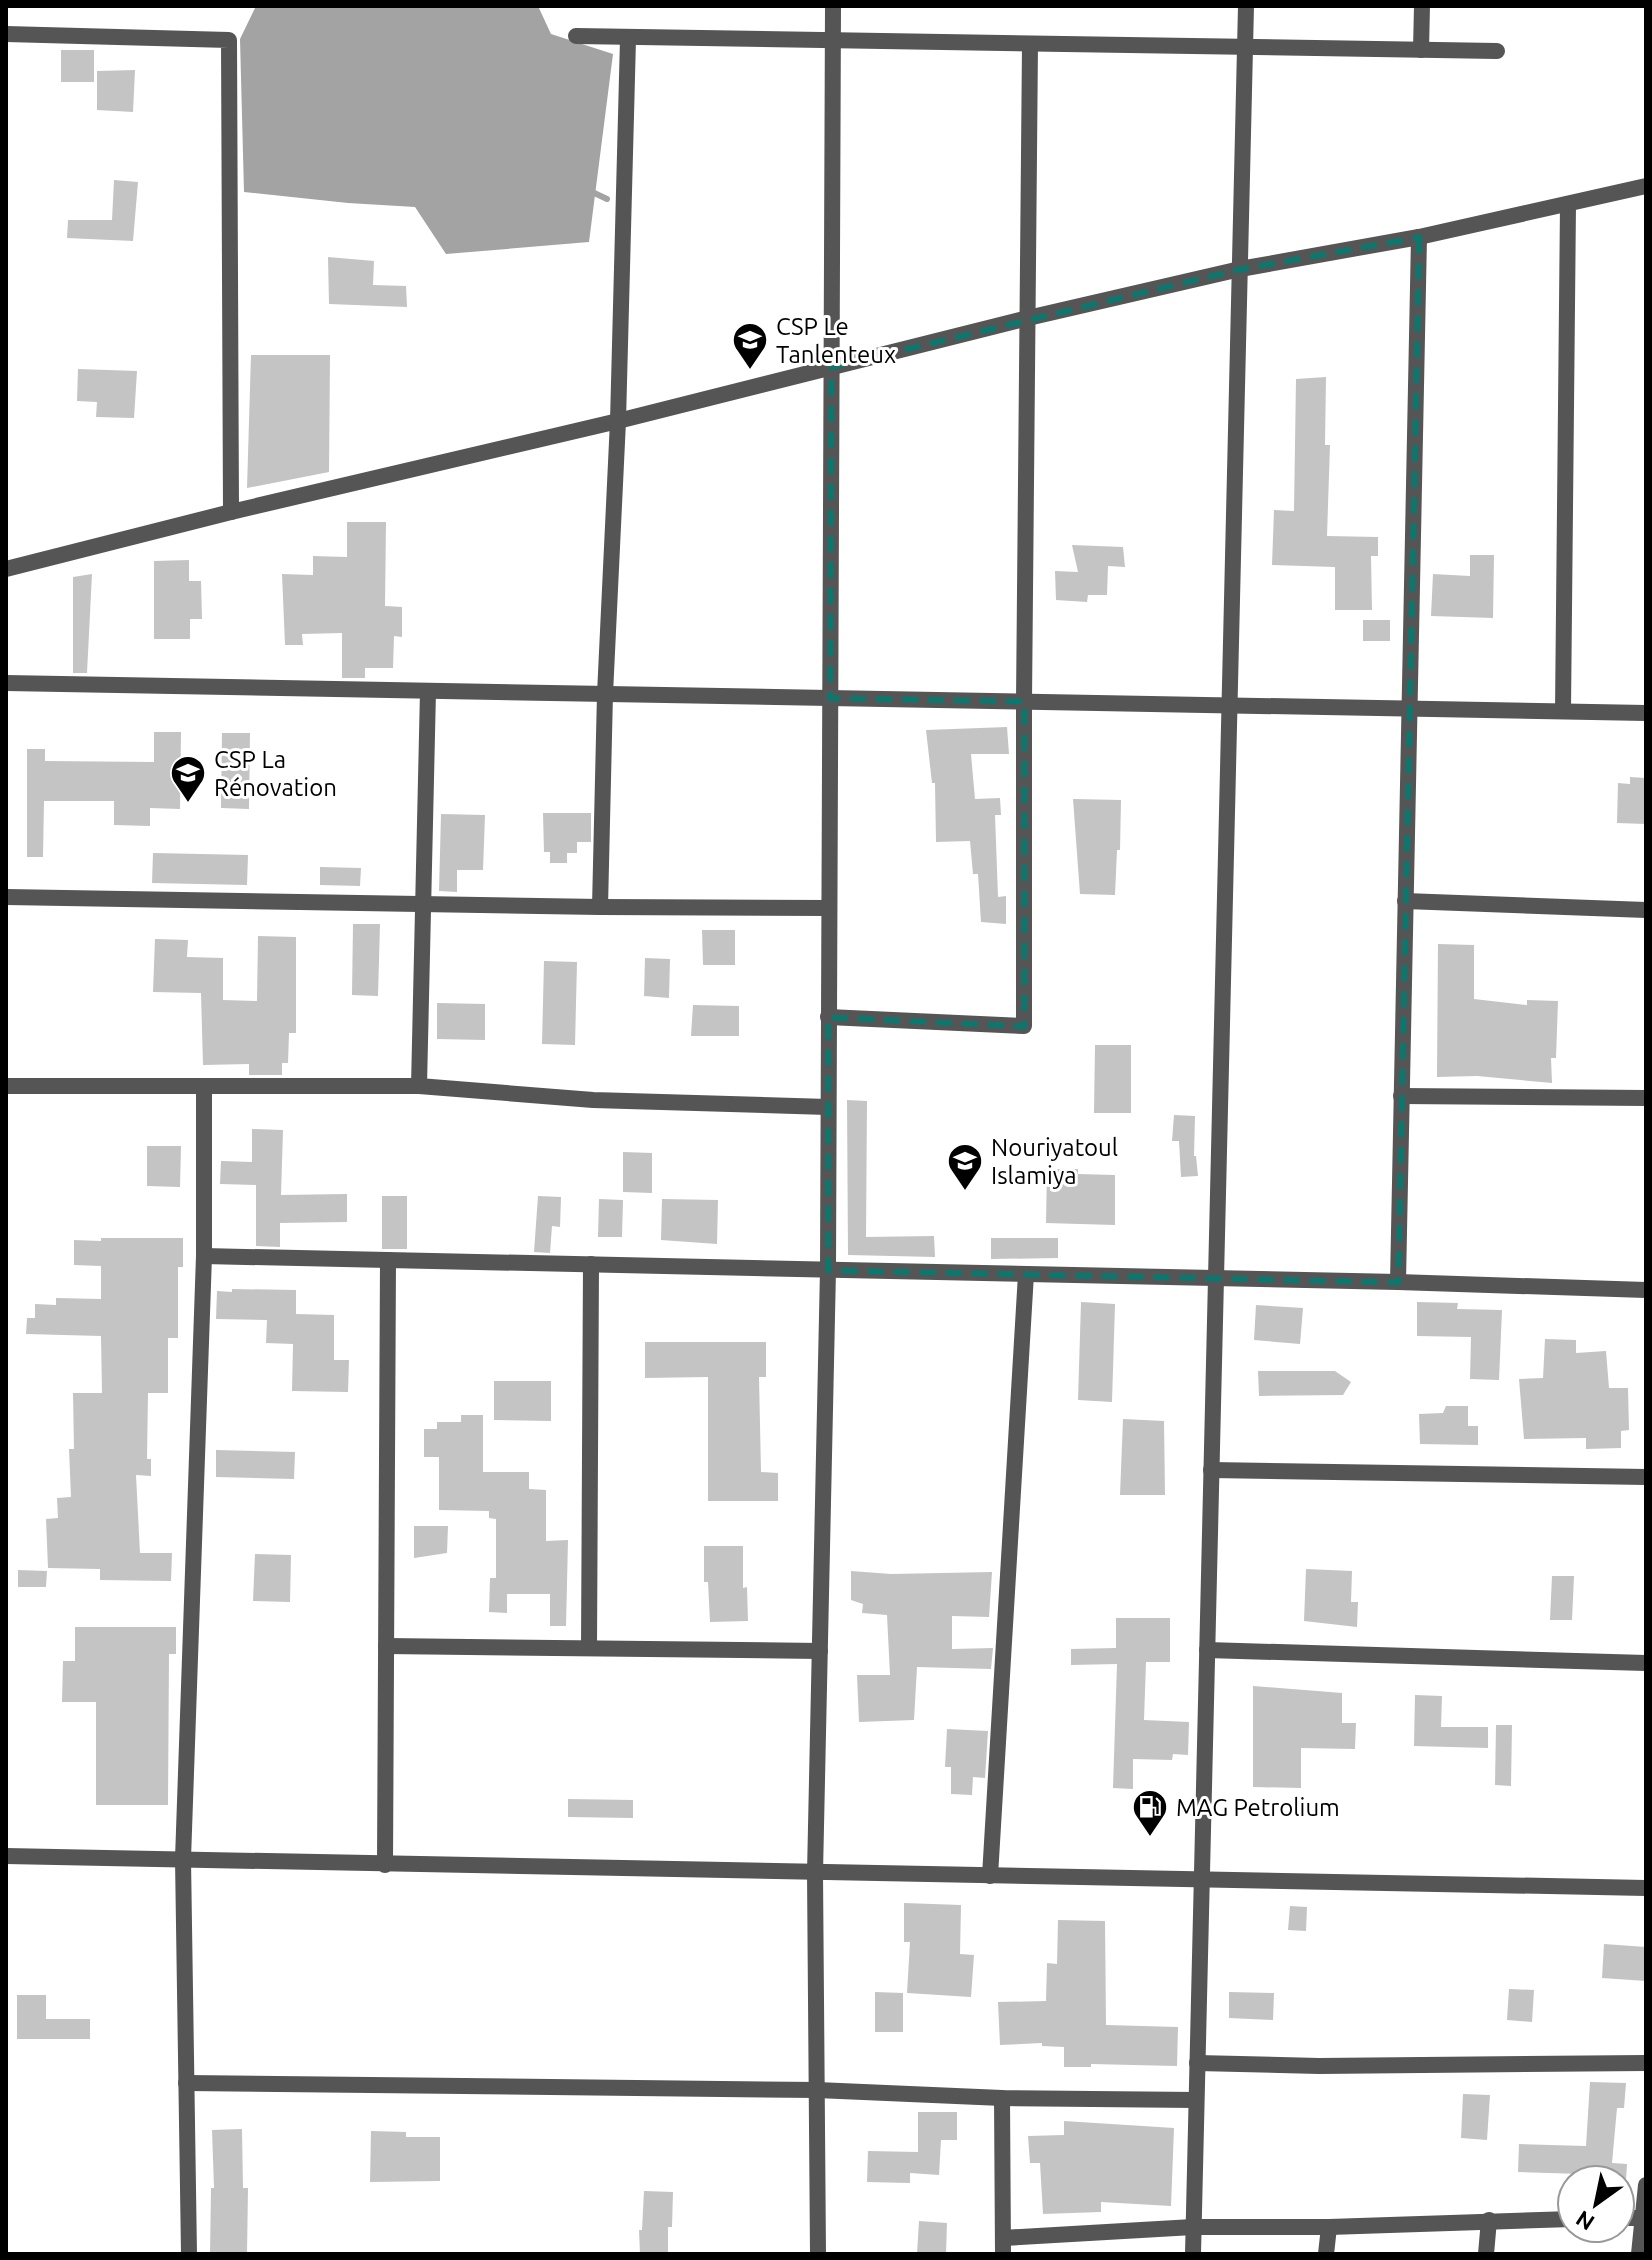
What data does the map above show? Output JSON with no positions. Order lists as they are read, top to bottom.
{
  "places": {
    "school or university": ["CSP Le Tanlenteux", "CSP La Rénovation", "Nouriyatoul Islamiya"],
    "fuel station": ["MAG Petrolium"]
  },
  "north": "bottom left"
}
